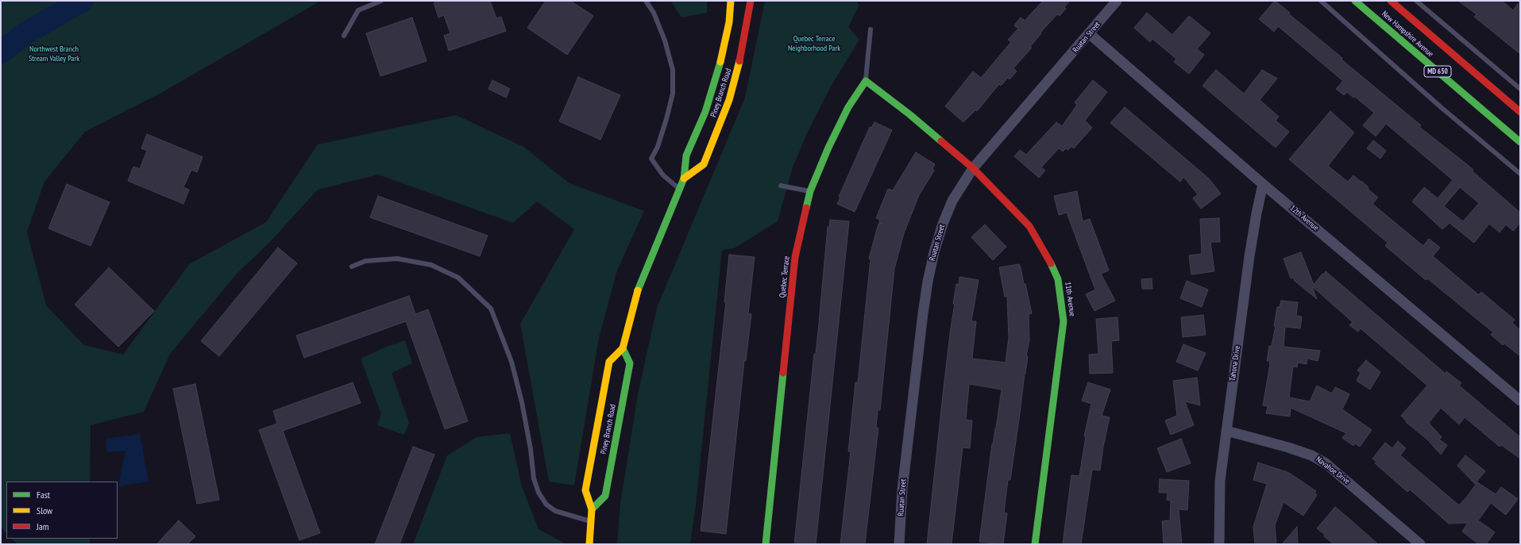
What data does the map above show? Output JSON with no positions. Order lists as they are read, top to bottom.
{
  "streets": {
    "main road": [
      "New Hampshire Avenue",
      "MD 650",
      "Piney Branch Road",
      "Quebec Terrace",
      "11th Avenue"
    ],
    "street": [
      "Ruatan Street",
      "12th Avenue",
      "Tahona Drive",
      "Navahoe Drive"
    ]
  },
  "crossings": [
    ["Ruatan Street", "12th Avenue"],
    ["Ruatan Street", "11th Avenue"],
    ["12th Avenue", "Tahona Drive"],
    ["Quebec Terrace", "11th Avenue"],
    ["Tahona Drive", "Navahoe Drive"]
  ],
  "parks": ["Quebec Terrace Neighborhood Park", "Northwest Branch Stream Valley Park"],
  "legend": ["Fast", "Slow", "Jam"]
}
